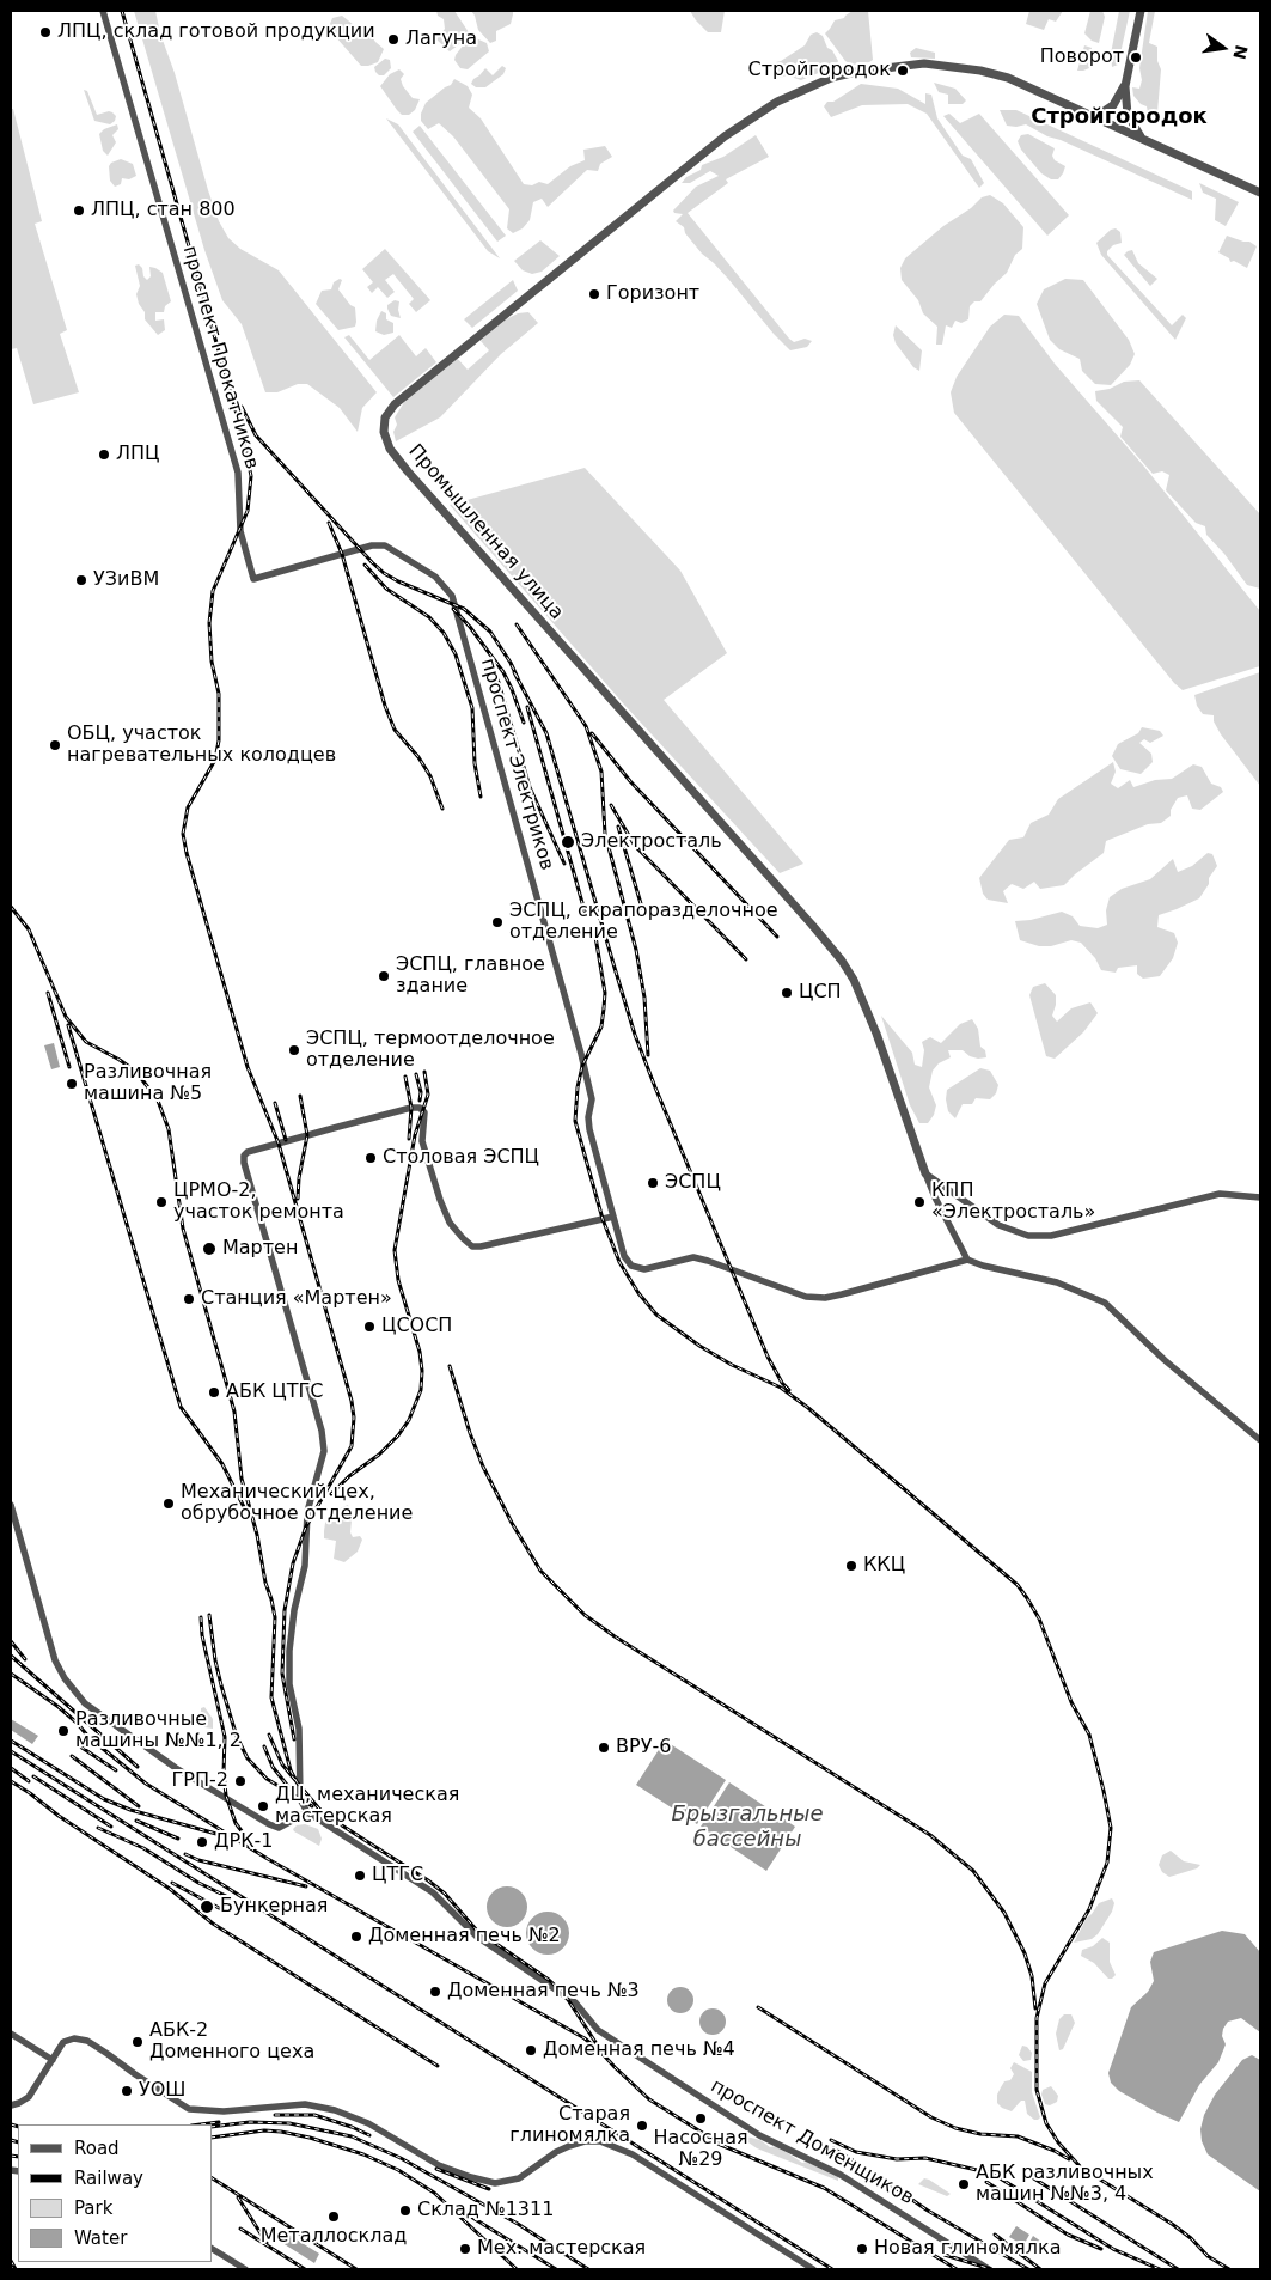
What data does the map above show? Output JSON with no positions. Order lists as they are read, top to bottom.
{
  "streets": {
    "street": [
      "проспект Прокатчиков",
      "Промышленная улица",
      "проспект Электриков",
      "проспект Доменщиков"
    ]
  },
  "crossings": [
    ["проспект Прокатчиков", "проспект Электриков"],
    ["Промышленная улица", "проспект Электриков"]
  ],
  "districts": ["Стройгородок"],
  "water": ["Брызгальные бассейны"],
  "places": [
    "ЛПЦ, склад готовой продукции",
    "Лагуна",
    "Поворот",
    "Стройгородок",
    "ЛПЦ, стан 800",
    "Горизонт",
    "ЛПЦ",
    "УЗиВМ",
    "ОБЦ, участок нагревательных колодцев",
    "Электросталь",
    "ЭСПЦ, скрапоразделочное отделение",
    "ЭСПЦ, главное здание",
    "ЦСП",
    "ЭСПЦ, термоотделочное отделение",
    "Разливочная машина №5",
    "Столовая ЭСПЦ",
    "ЭСПЦ",
    "ЦРМО-2, участок ремонта",
    "КПП «Электросталь»",
    "Мартен",
    "Станция «Мартен»",
    "ЦСОСП",
    "АБК ЦТГС",
    "Механический цех, обрубочное отделение",
    "ККЦ",
    "Разливочные машины №№1, 2",
    "ВРУ-6",
    "ГРП-2",
    "ДЦ, механическая мастерская",
    "ДРК-1",
    "ЦТГС",
    "Бункерная",
    "Доменная печь №2",
    "Доменная печь №3",
    "АБК-2 Доменного цеха",
    "Доменная печь №4",
    "УОШ",
    "Насосная №29",
    "Старая глиномялка",
    "АБК разливочных машин №№3, 4",
    "Склад №1311",
    "Металлосклад",
    "Мех. мастерская",
    "Новая глиномялка"
  ],
  "legend": [
    "Road",
    "Railway",
    "Park",
    "Water"
  ],
  "north": "right"
}
